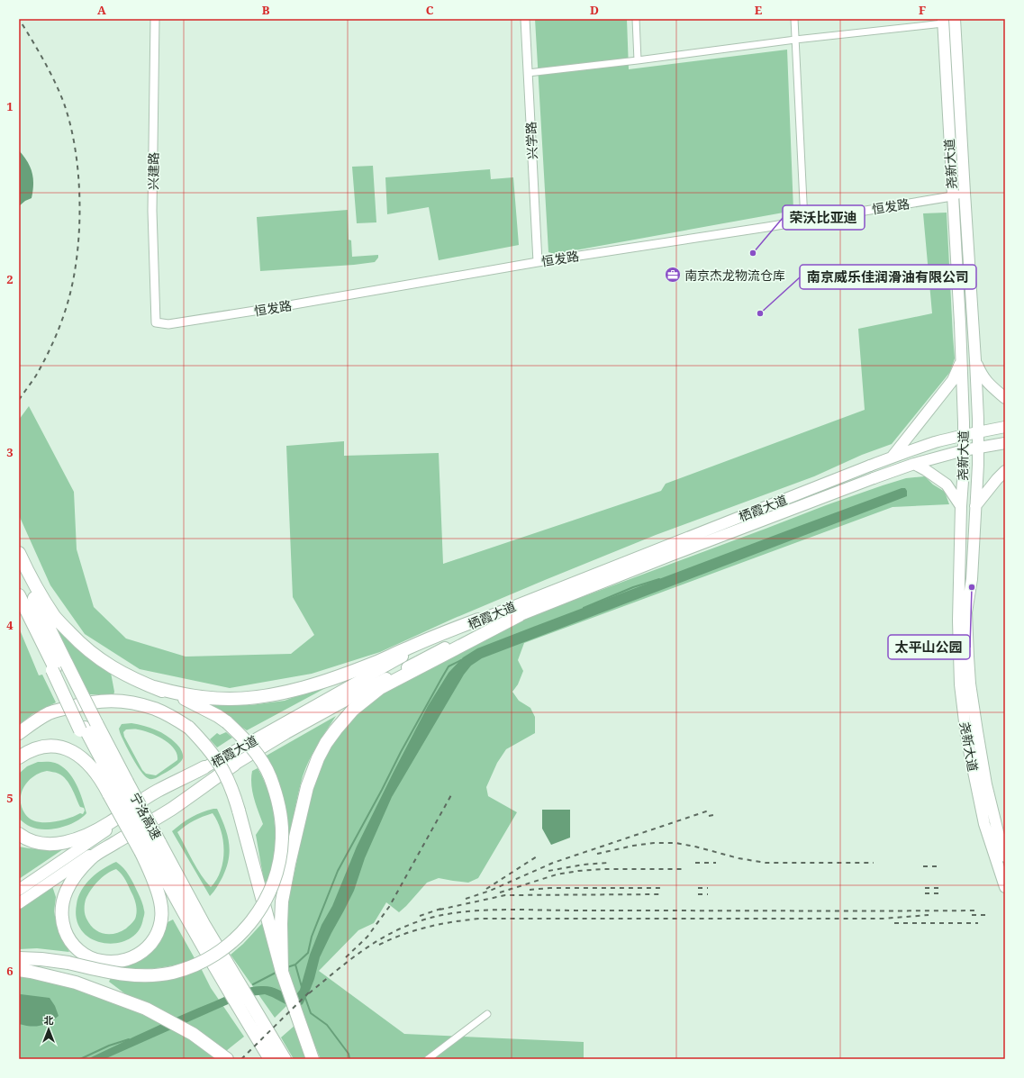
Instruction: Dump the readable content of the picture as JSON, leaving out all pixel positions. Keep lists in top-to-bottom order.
{
  "streets": {
    "highway": ["宁洛高速"],
    "main road": ["尧新大道", "栖霞大道"],
    "street": ["兴学路", "兴建路", "恒发路"]
  },
  "crossings": [
    ["兴学路", "恒发路"],
    ["尧新大道", "恒发路"],
    ["尧新大道", "栖霞大道"],
    ["兴建路", "恒发路"]
  ],
  "places": {
    "other": ["荣沃比亚迪", "南京威乐佳润滑油有限公司", "太平山公园"],
    "office": ["南京杰龙物流仓库"]
  },
  "north": "top",
  "grid": {
    "columns": [
      "A",
      "B",
      "C",
      "D",
      "E",
      "F"
    ],
    "rows": [
      "1",
      "2",
      "3",
      "4",
      "5",
      "6"
    ]
  }
}
